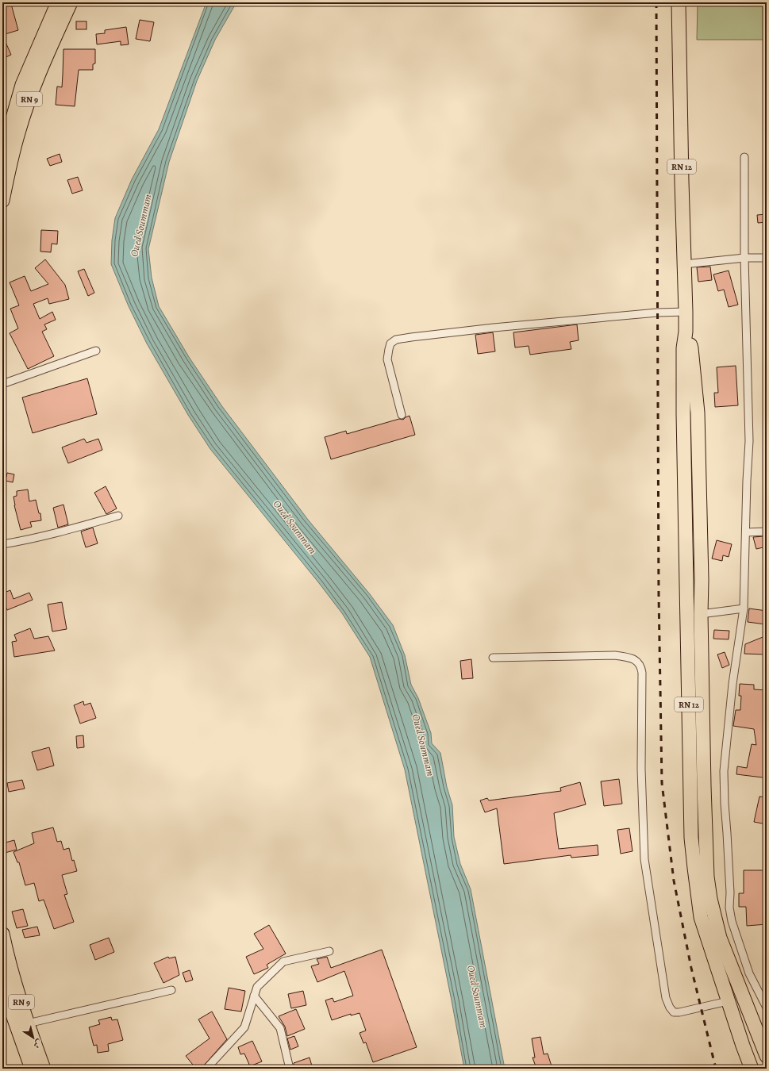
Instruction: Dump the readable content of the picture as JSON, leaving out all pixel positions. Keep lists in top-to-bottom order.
{
  "streets": {
    "highway": ["RN 9", "RN 12"]
  },
  "water": ["Oued Soummam"],
  "north": "bottom right"
}
